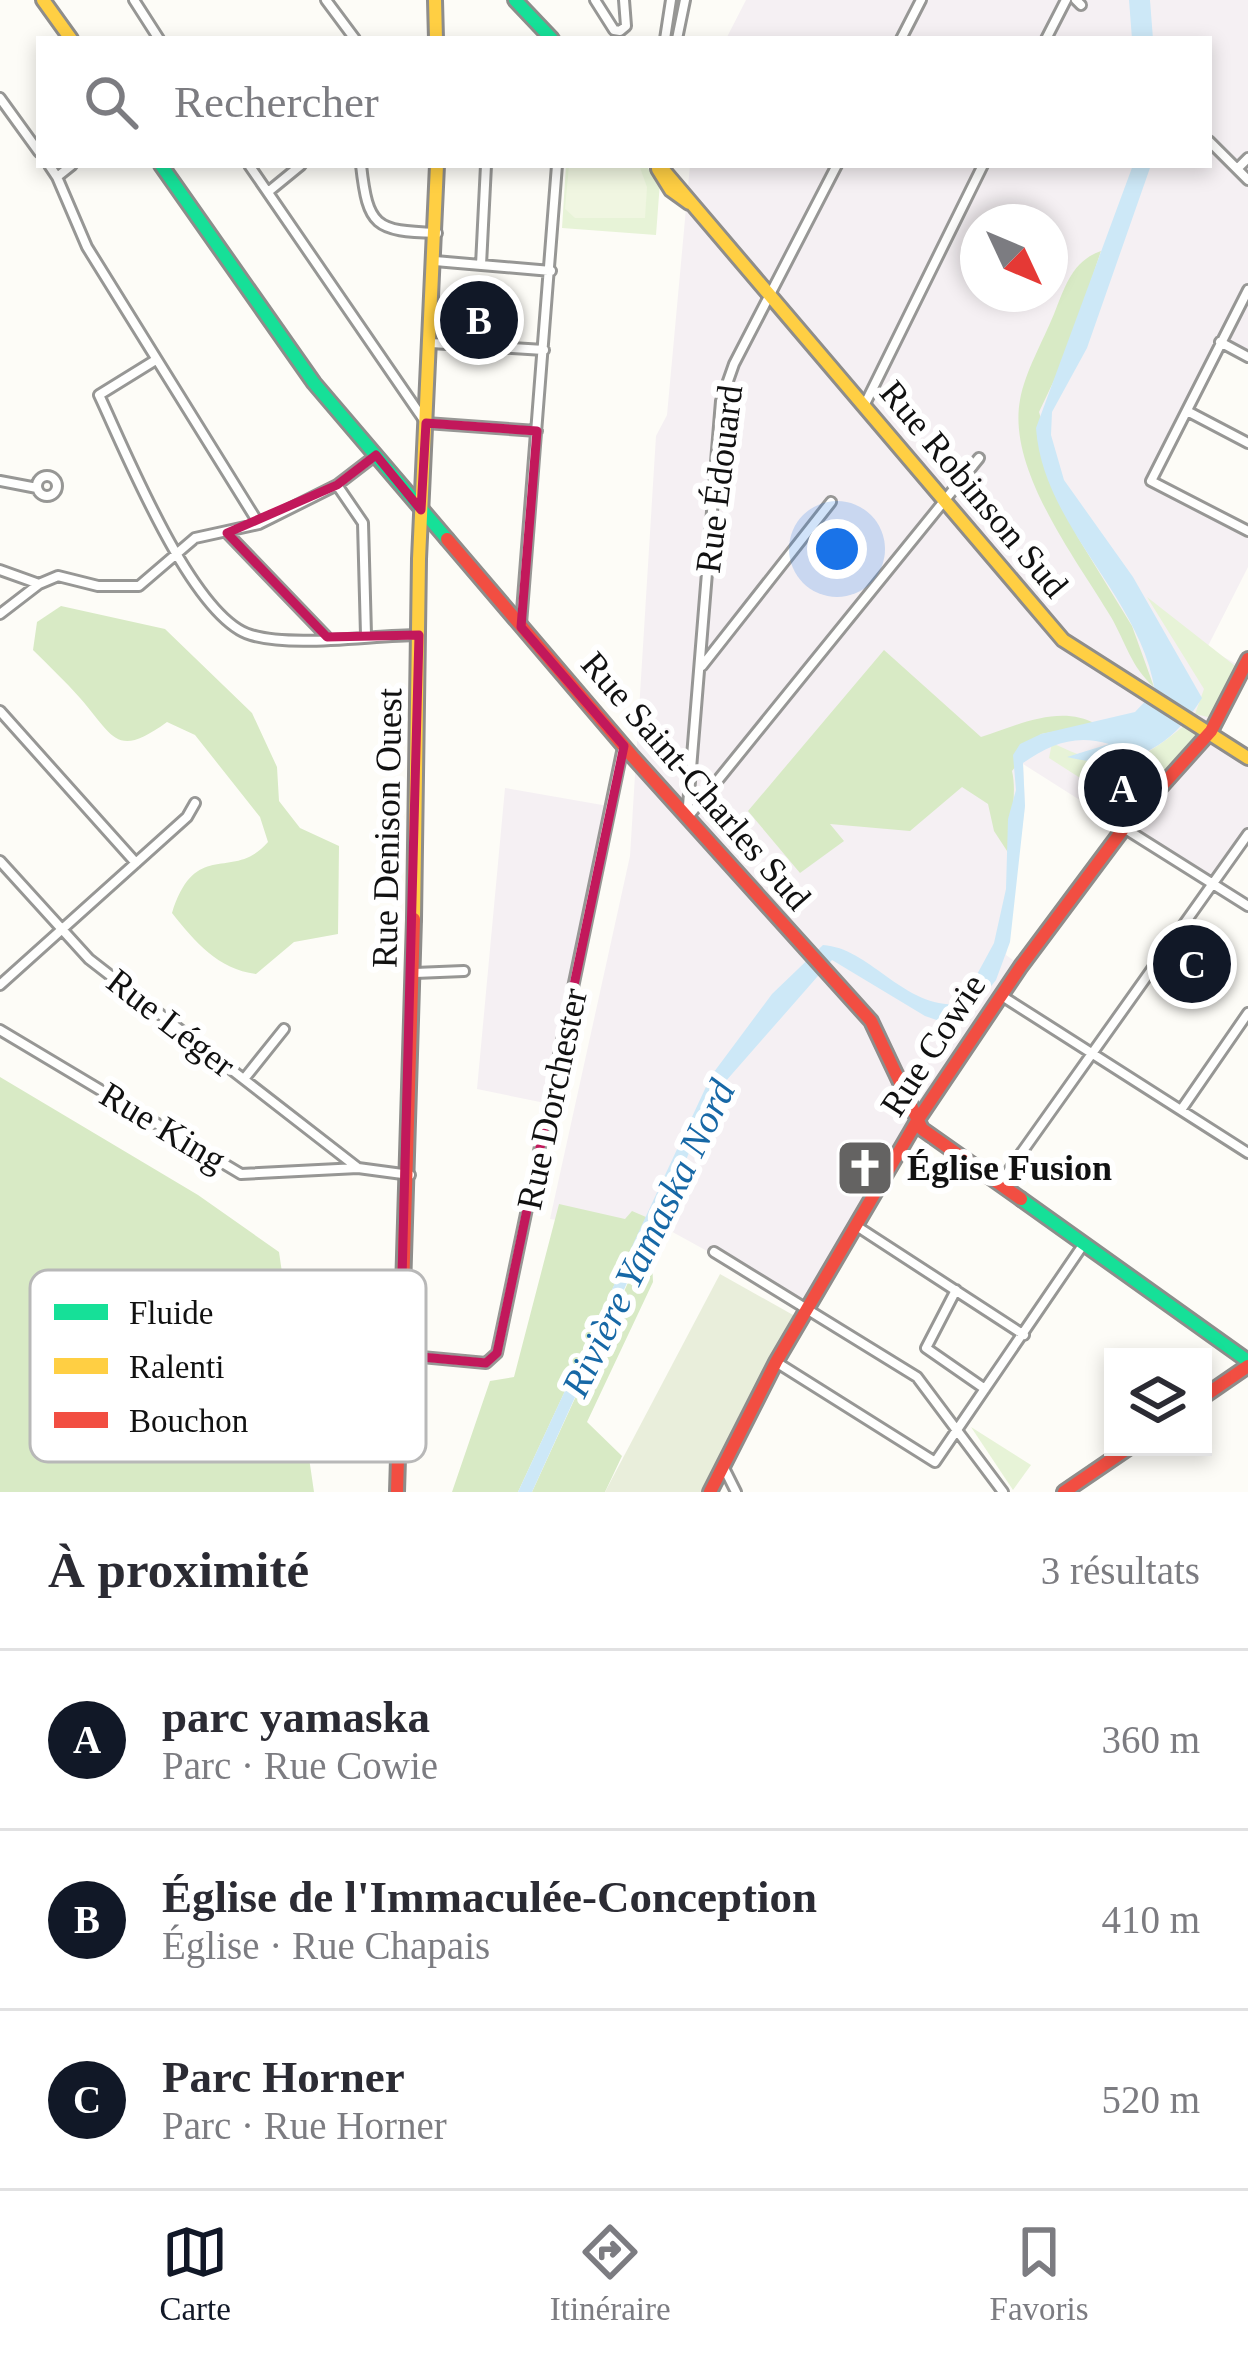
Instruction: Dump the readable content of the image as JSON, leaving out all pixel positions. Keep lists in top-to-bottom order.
{
  "streets": {
    "street": [
      "Rue Édouard",
      "Rue Robinson Sud",
      "Rue Saint-Charles Sud",
      "Rue Denison Ouest",
      "Rue Léger",
      "Rue Cowie",
      "Rue Dorchester",
      "Rue King"
    ]
  },
  "crossings": [
    ["Rue Édouard", "Rue Robinson Sud"],
    ["Rue Édouard", "Rue Saint-Charles Sud"],
    ["Rue Robinson Sud", "Rue Cowie"],
    ["Rue Saint-Charles Sud", "Rue Denison Ouest"],
    ["Rue Saint-Charles Sud", "Rue Cowie"],
    ["Rue Saint-Charles Sud", "Rue Dorchester"],
    ["Rue Denison Ouest", "Rue King"],
    ["Rue Léger", "Rue King"]
  ],
  "water": ["Rivière Yamaska Nord"],
  "places": {
    "church": ["Église Fusion"]
  },
  "legend": ["Fluide", "Ralenti", "Bouchon"],
  "north": "bottom right",
  "page": {
    "search": "Rechercher",
    "pins": ["B", "A", "C"],
    "heading": ["À proximité", "3 résultats"],
    "list": [
      {
        "mark": "A",
        "name": "parc yamaska",
        "note": "Parc · Rue Cowie",
        "value": "360 m"
      },
      {
        "mark": "B",
        "name": "Église de l'Immaculée-Conception",
        "note": "Église · Rue Chapais",
        "value": "410 m"
      },
      {
        "mark": "C",
        "name": "Parc Horner",
        "note": "Parc · Rue Horner",
        "value": "520 m"
      }
    ],
    "nav": ["Carte", "Itinéraire", "Favoris"]
  }
}
